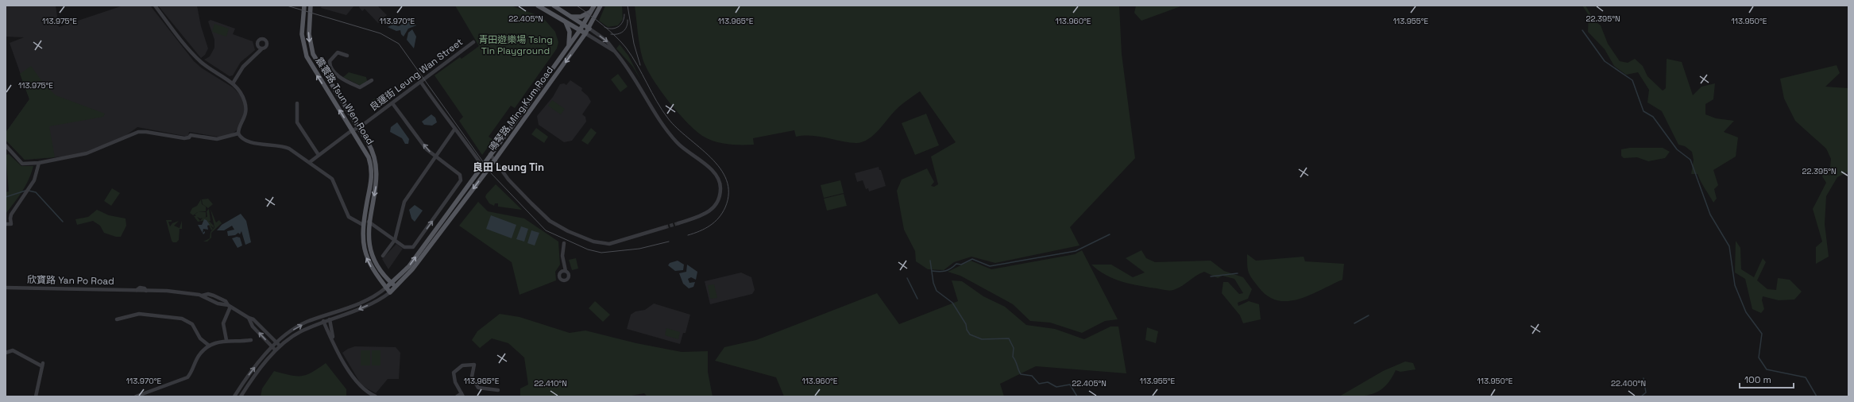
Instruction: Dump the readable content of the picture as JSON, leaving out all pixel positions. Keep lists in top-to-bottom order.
{
  "streets": {
    "main road": ["震寰路 Tsun Wen Road", "鳴琴路 Ming Kum Road"],
    "street": ["良運街 Leung Wan Street", "欣寶路 Yan Po Road"]
  },
  "crossings": [
    ["良運街 Leung Wan Street", "震寰路 Tsun Wen Road"],
    ["震寰路 Tsun Wen Road", "鳴琴路 Ming Kum Road"]
  ],
  "districts": ["良田 Leung Tin"],
  "parks": ["青田遊樂場 Tsing Tin Playground"],
  "scale_bar": "100 m",
  "coordinates": [
    "22.405°N",
    "22.395°N",
    "113.975°E",
    "113.970°E",
    "113.965°E",
    "113.960°E",
    "113.955°E",
    "113.950°E",
    "22.410°N",
    "22.400°N"
  ]
}
